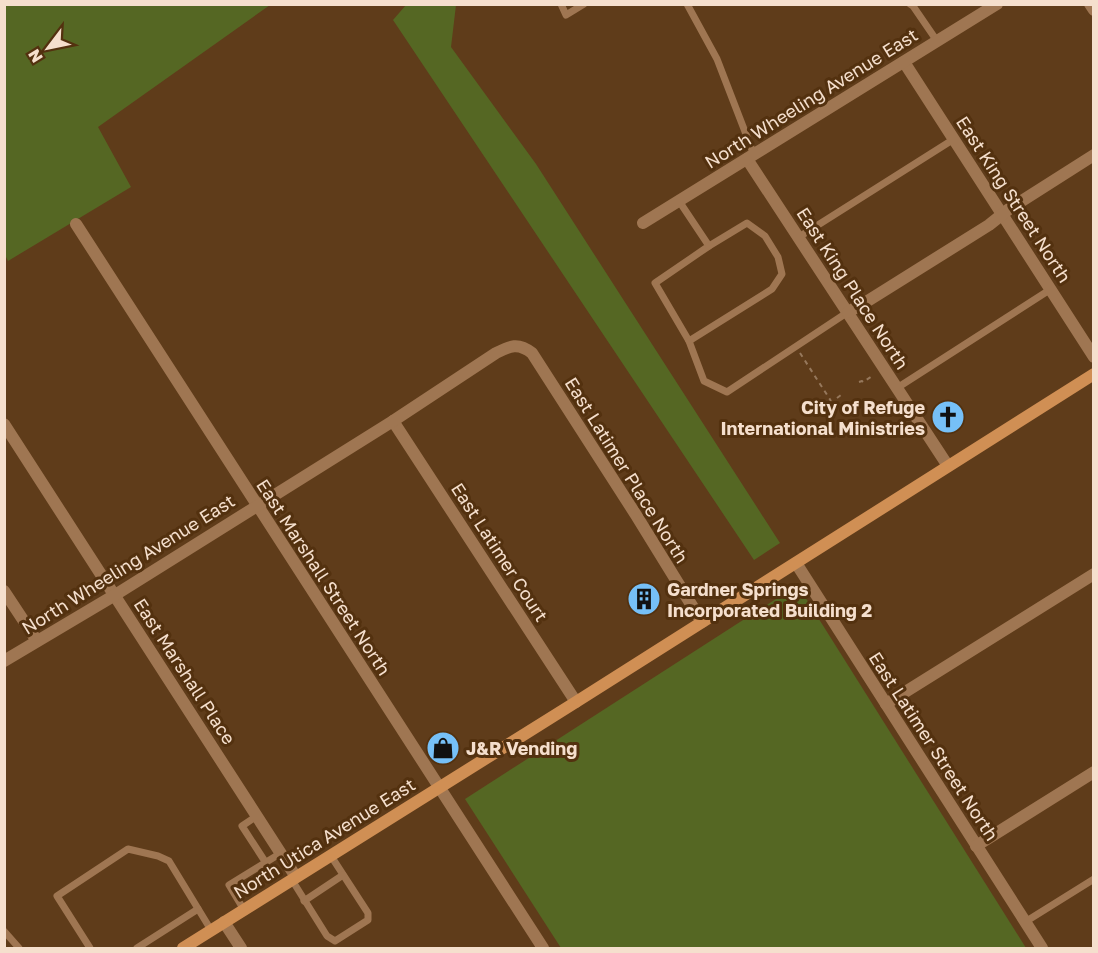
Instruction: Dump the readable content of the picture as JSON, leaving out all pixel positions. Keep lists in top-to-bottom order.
{
  "streets": {
    "main road": ["North Utica Avenue East"],
    "street": [
      "North Wheeling Avenue East",
      "East King Street North",
      "East King Place North",
      "East Latimer Place North",
      "East Latimer Court",
      "East Marshall Street North",
      "East Marshall Place",
      "East Latimer Street North"
    ]
  },
  "crossings": [
    ["North Wheeling Avenue East", "East King Street North"],
    ["North Wheeling Avenue East", "East King Place North"],
    ["North Wheeling Avenue East", "East Latimer Place North"],
    ["North Wheeling Avenue East", "East Latimer Court"],
    ["North Wheeling Avenue East", "East Marshall Street North"],
    ["North Wheeling Avenue East", "East Marshall Place"],
    ["East King Place North", "North Utica Avenue East"],
    ["East Latimer Place North", "North Utica Avenue East"],
    ["East Latimer Court", "North Utica Avenue East"],
    ["East Marshall Street North", "North Utica Avenue East"],
    ["East Marshall Place", "North Utica Avenue East"],
    ["East Latimer Street North", "North Utica Avenue East"]
  ],
  "places": {
    "church": ["City of Refuge International Ministries"],
    "building": ["Gardner Springs Incorporated Building 2"],
    "shop": ["J&R Vending"]
  },
  "north": "bottom left"
}
